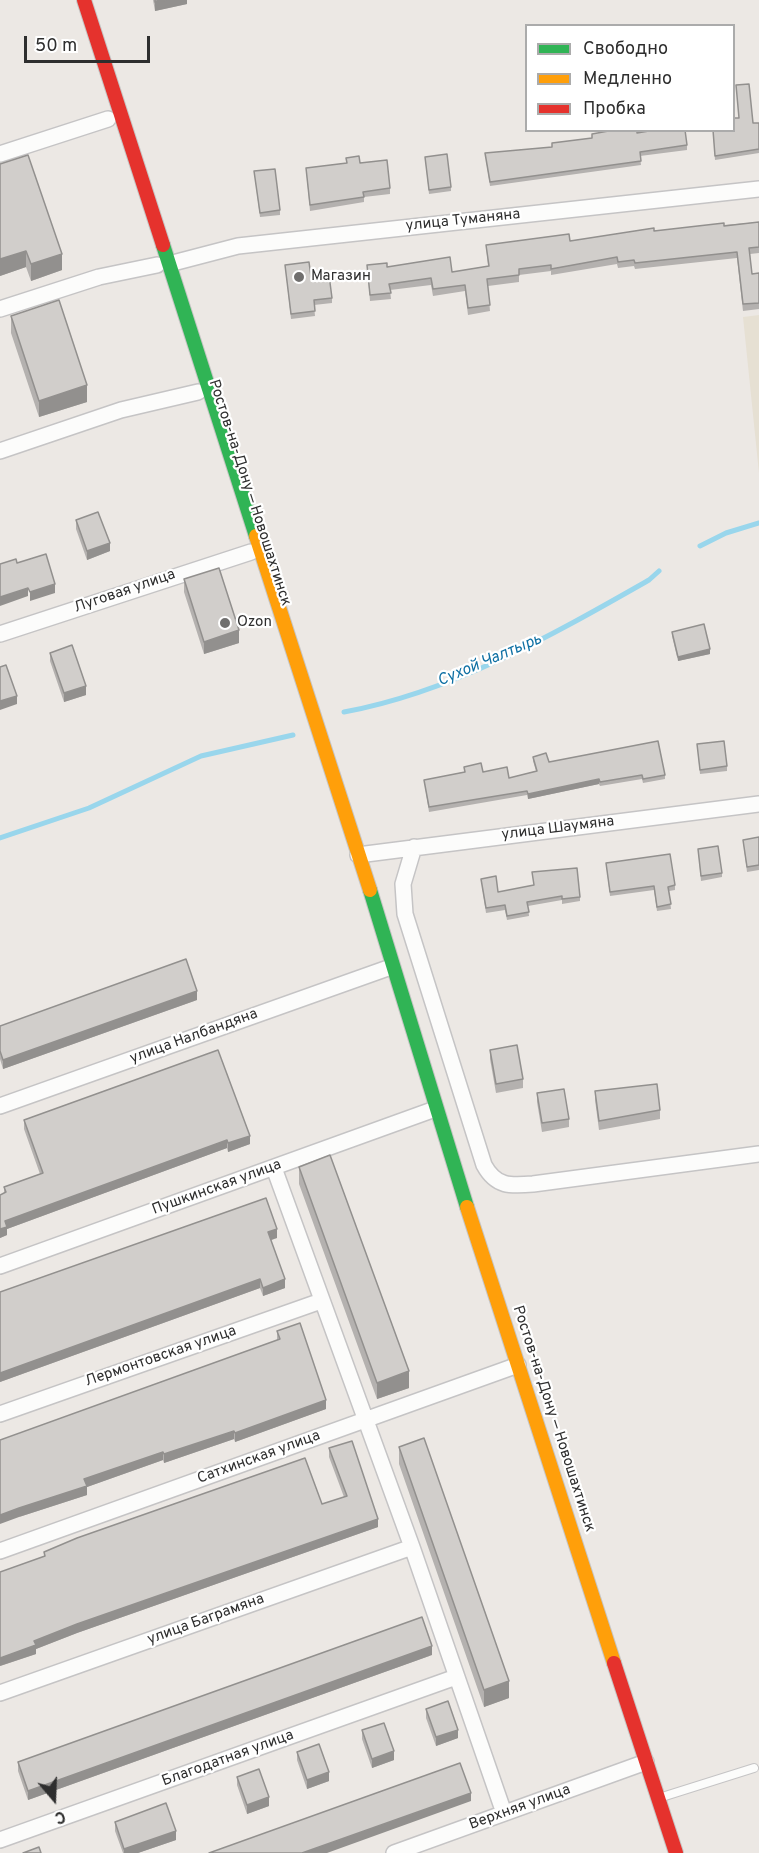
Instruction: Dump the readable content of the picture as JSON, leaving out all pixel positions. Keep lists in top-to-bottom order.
{
  "streets": {
    "main road": ["Ростов-на-Дону — Новошахтинск"],
    "street": [
      "улица Туманяна",
      "Луговая улица",
      "улица Шаумяна",
      "улица Налбандяна",
      "Пушкинская улица",
      "Лермонтовская улица",
      "Сатхинская улица",
      "улица Баграмяна",
      "Благодатная улица",
      "Верхняя улица"
    ]
  },
  "crossings": [
    ["улица Туманяна", "Ростов-на-Дону — Новошахтинск"],
    ["Ростов-на-Дону — Новошахтинск", "Луговая улица"],
    ["Ростов-на-Дону — Новошахтинск", "улица Шаумяна"],
    ["Ростов-на-Дону — Новошахтинск", "улица Налбандяна"],
    ["Ростов-на-Дону — Новошахтинск", "Пушкинская улица"],
    ["Ростов-на-Дону — Новошахтинск", "Сатхинская улица"],
    ["Ростов-на-Дону — Новошахтинск", "Верхняя улица"]
  ],
  "water": ["Сухой Чалтырь"],
  "places": ["Магазин", "Ozon"],
  "legend": ["Свободно", "Медленно", "Пробка"],
  "scale_bar": "50 m",
  "north": "bottom"
}
